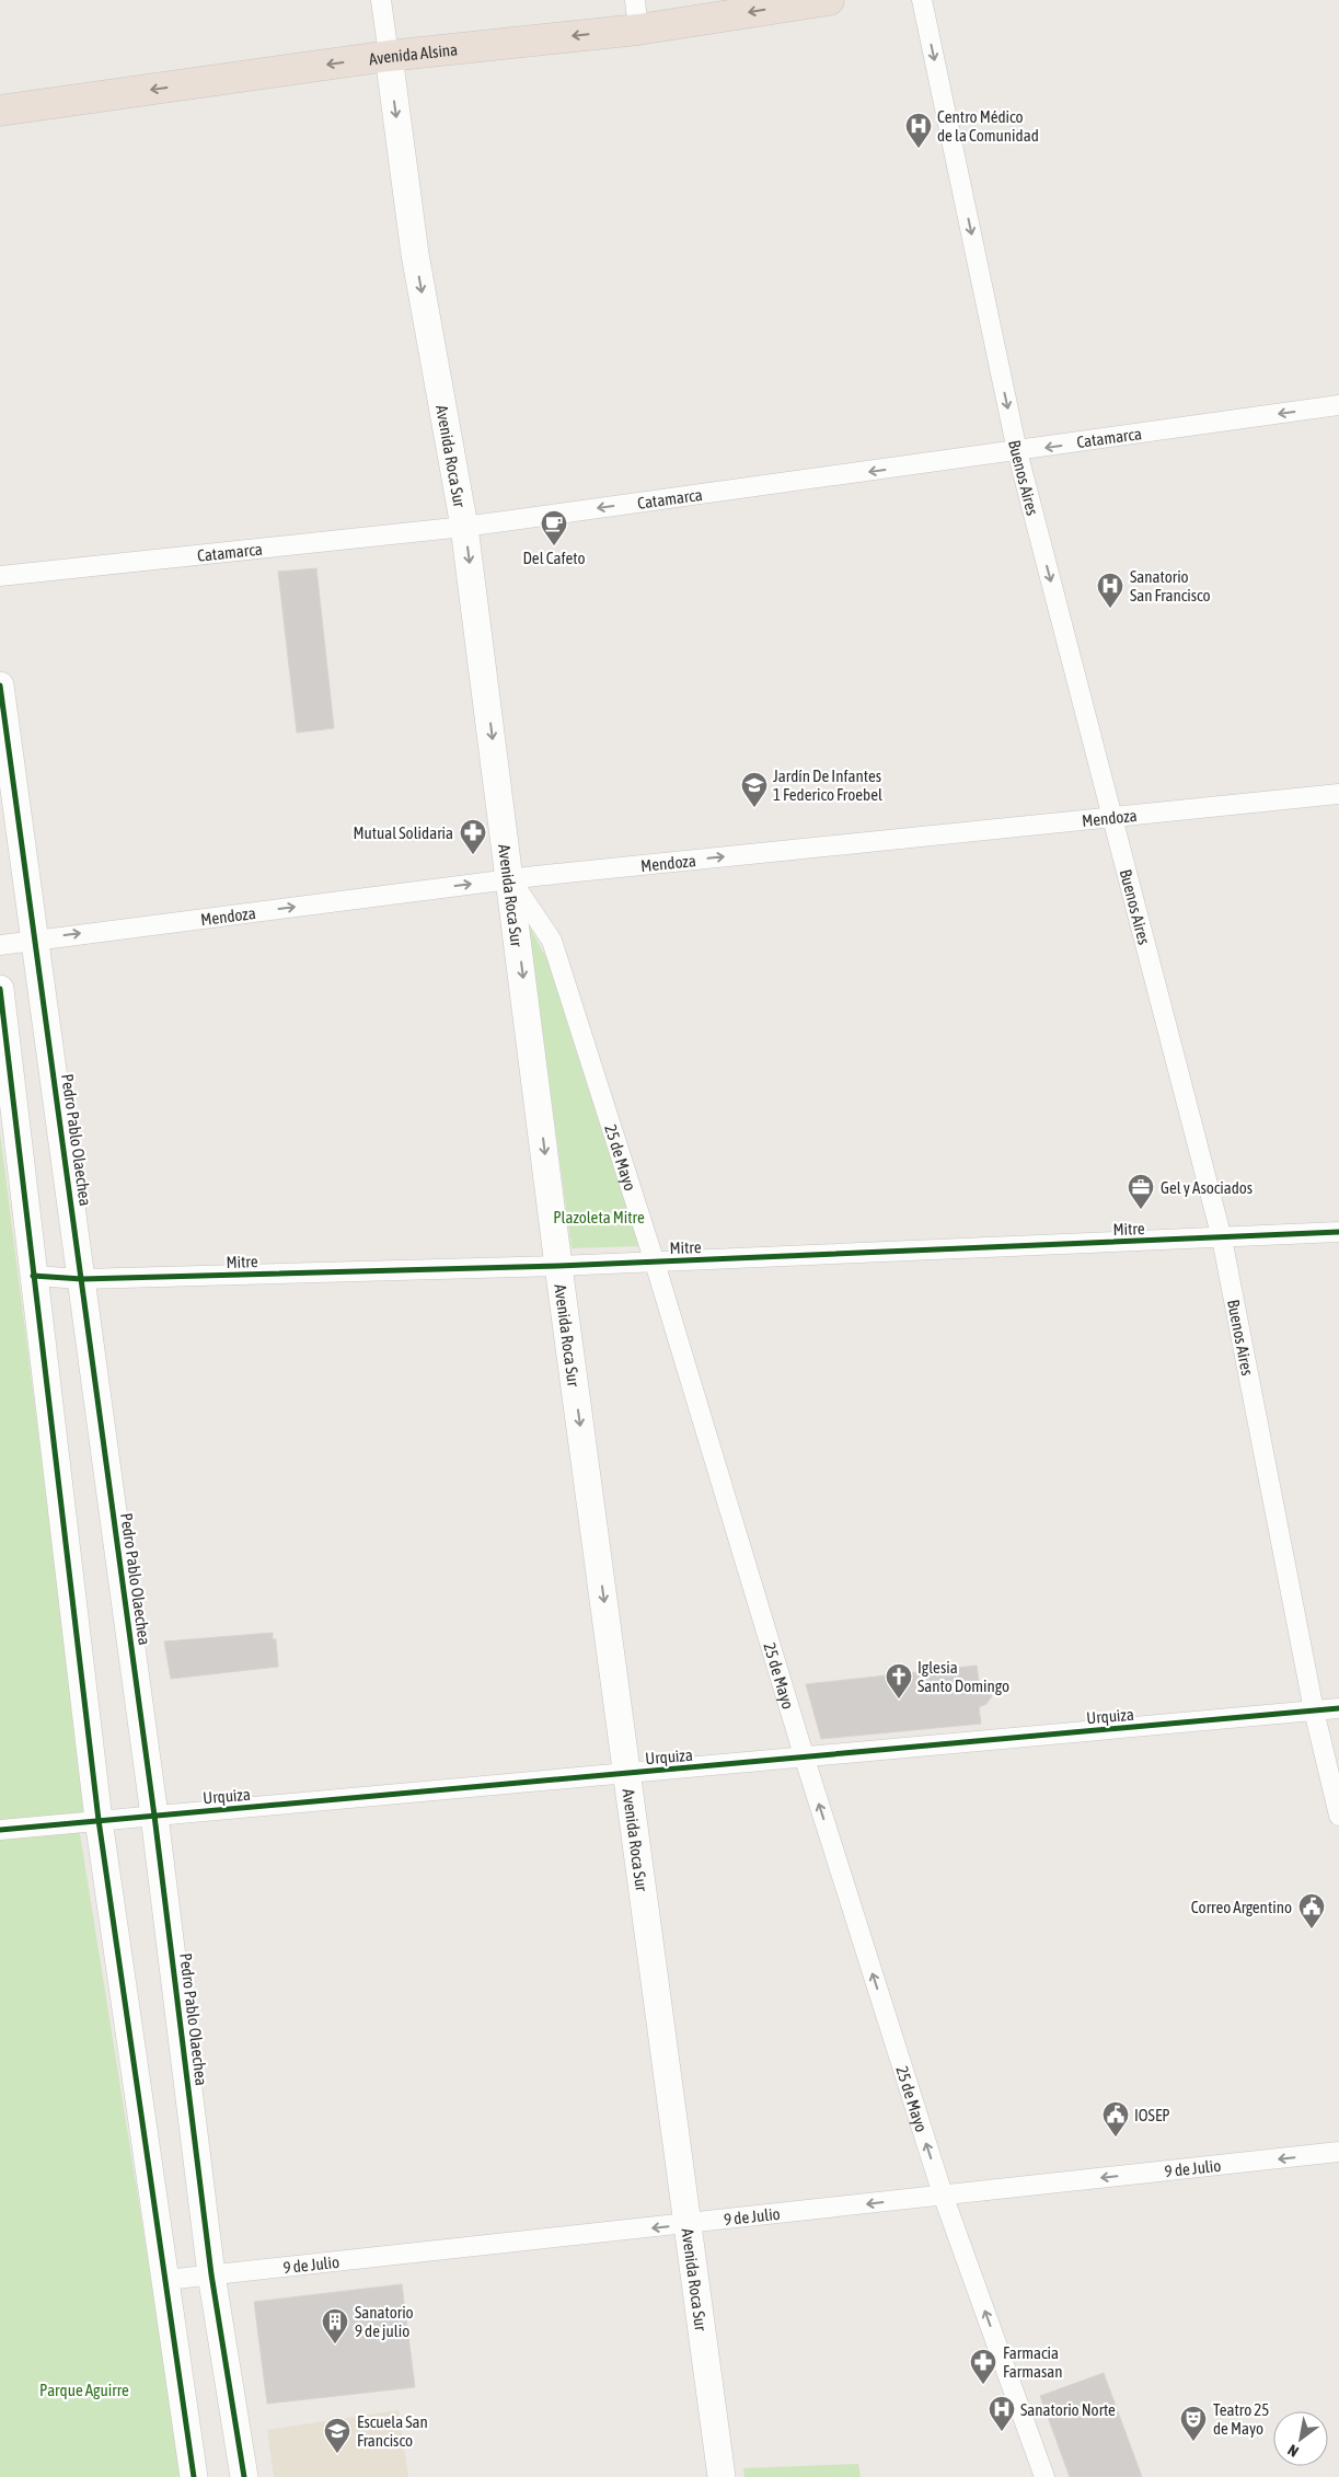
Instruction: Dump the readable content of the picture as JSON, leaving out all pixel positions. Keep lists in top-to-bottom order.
{
  "streets": {
    "highway": ["Avenida Alsina"],
    "street": [
      "Catamarca",
      "Avenida Roca Sur",
      "Buenos Aires",
      "Mendoza",
      "Pedro Pablo Olaechea",
      "25 de Mayo",
      "Mitre",
      "Urquiza",
      "9 de Julio"
    ]
  },
  "crossings": [
    ["Avenida Alsina", "Avenida Roca Sur"],
    ["Catamarca", "Avenida Roca Sur"],
    ["Catamarca", "Buenos Aires"],
    ["Avenida Roca Sur", "Mendoza"],
    ["Avenida Roca Sur", "25 de Mayo"],
    ["Avenida Roca Sur", "Mitre"],
    ["Avenida Roca Sur", "Urquiza"],
    ["Avenida Roca Sur", "9 de Julio"],
    ["Buenos Aires", "Mendoza"],
    ["Buenos Aires", "Mitre"],
    ["Buenos Aires", "Urquiza"],
    ["Mendoza", "Pedro Pablo Olaechea"],
    ["Mendoza", "25 de Mayo"],
    ["Pedro Pablo Olaechea", "Mitre"],
    ["Pedro Pablo Olaechea", "Urquiza"],
    ["Pedro Pablo Olaechea", "9 de Julio"],
    ["25 de Mayo", "Mitre"],
    ["25 de Mayo", "Urquiza"],
    ["25 de Mayo", "9 de Julio"]
  ],
  "one_way": [
    "Avenida Alsina",
    "Catamarca",
    "Avenida Roca Sur",
    "Buenos Aires",
    "Mendoza",
    "25 de Mayo",
    "9 de Julio"
  ],
  "parks": ["Plazoleta Mitre", "Parque Aguirre"],
  "places": {
    "hospital": ["Centro Médico de la Comunidad", "Sanatorio San Francisco", "Sanatorio Norte"],
    "cafe": ["Del Cafeto"],
    "school or university": ["Jardín De Infantes 1 Federico Froebel", "Escuela San Francisco"],
    "pharmacy": ["Mutual Solidaria", "Farmacia Farmasan"],
    "office": ["Gel y Asociados"],
    "church": ["Iglesia Santo Domingo"],
    "public building": ["Correo Argentino", "IOSEP"],
    "building": ["Sanatorio 9 de julio"],
    "theatre": ["Teatro 25 de Mayo"]
  },
  "north": "bottom left"
}
